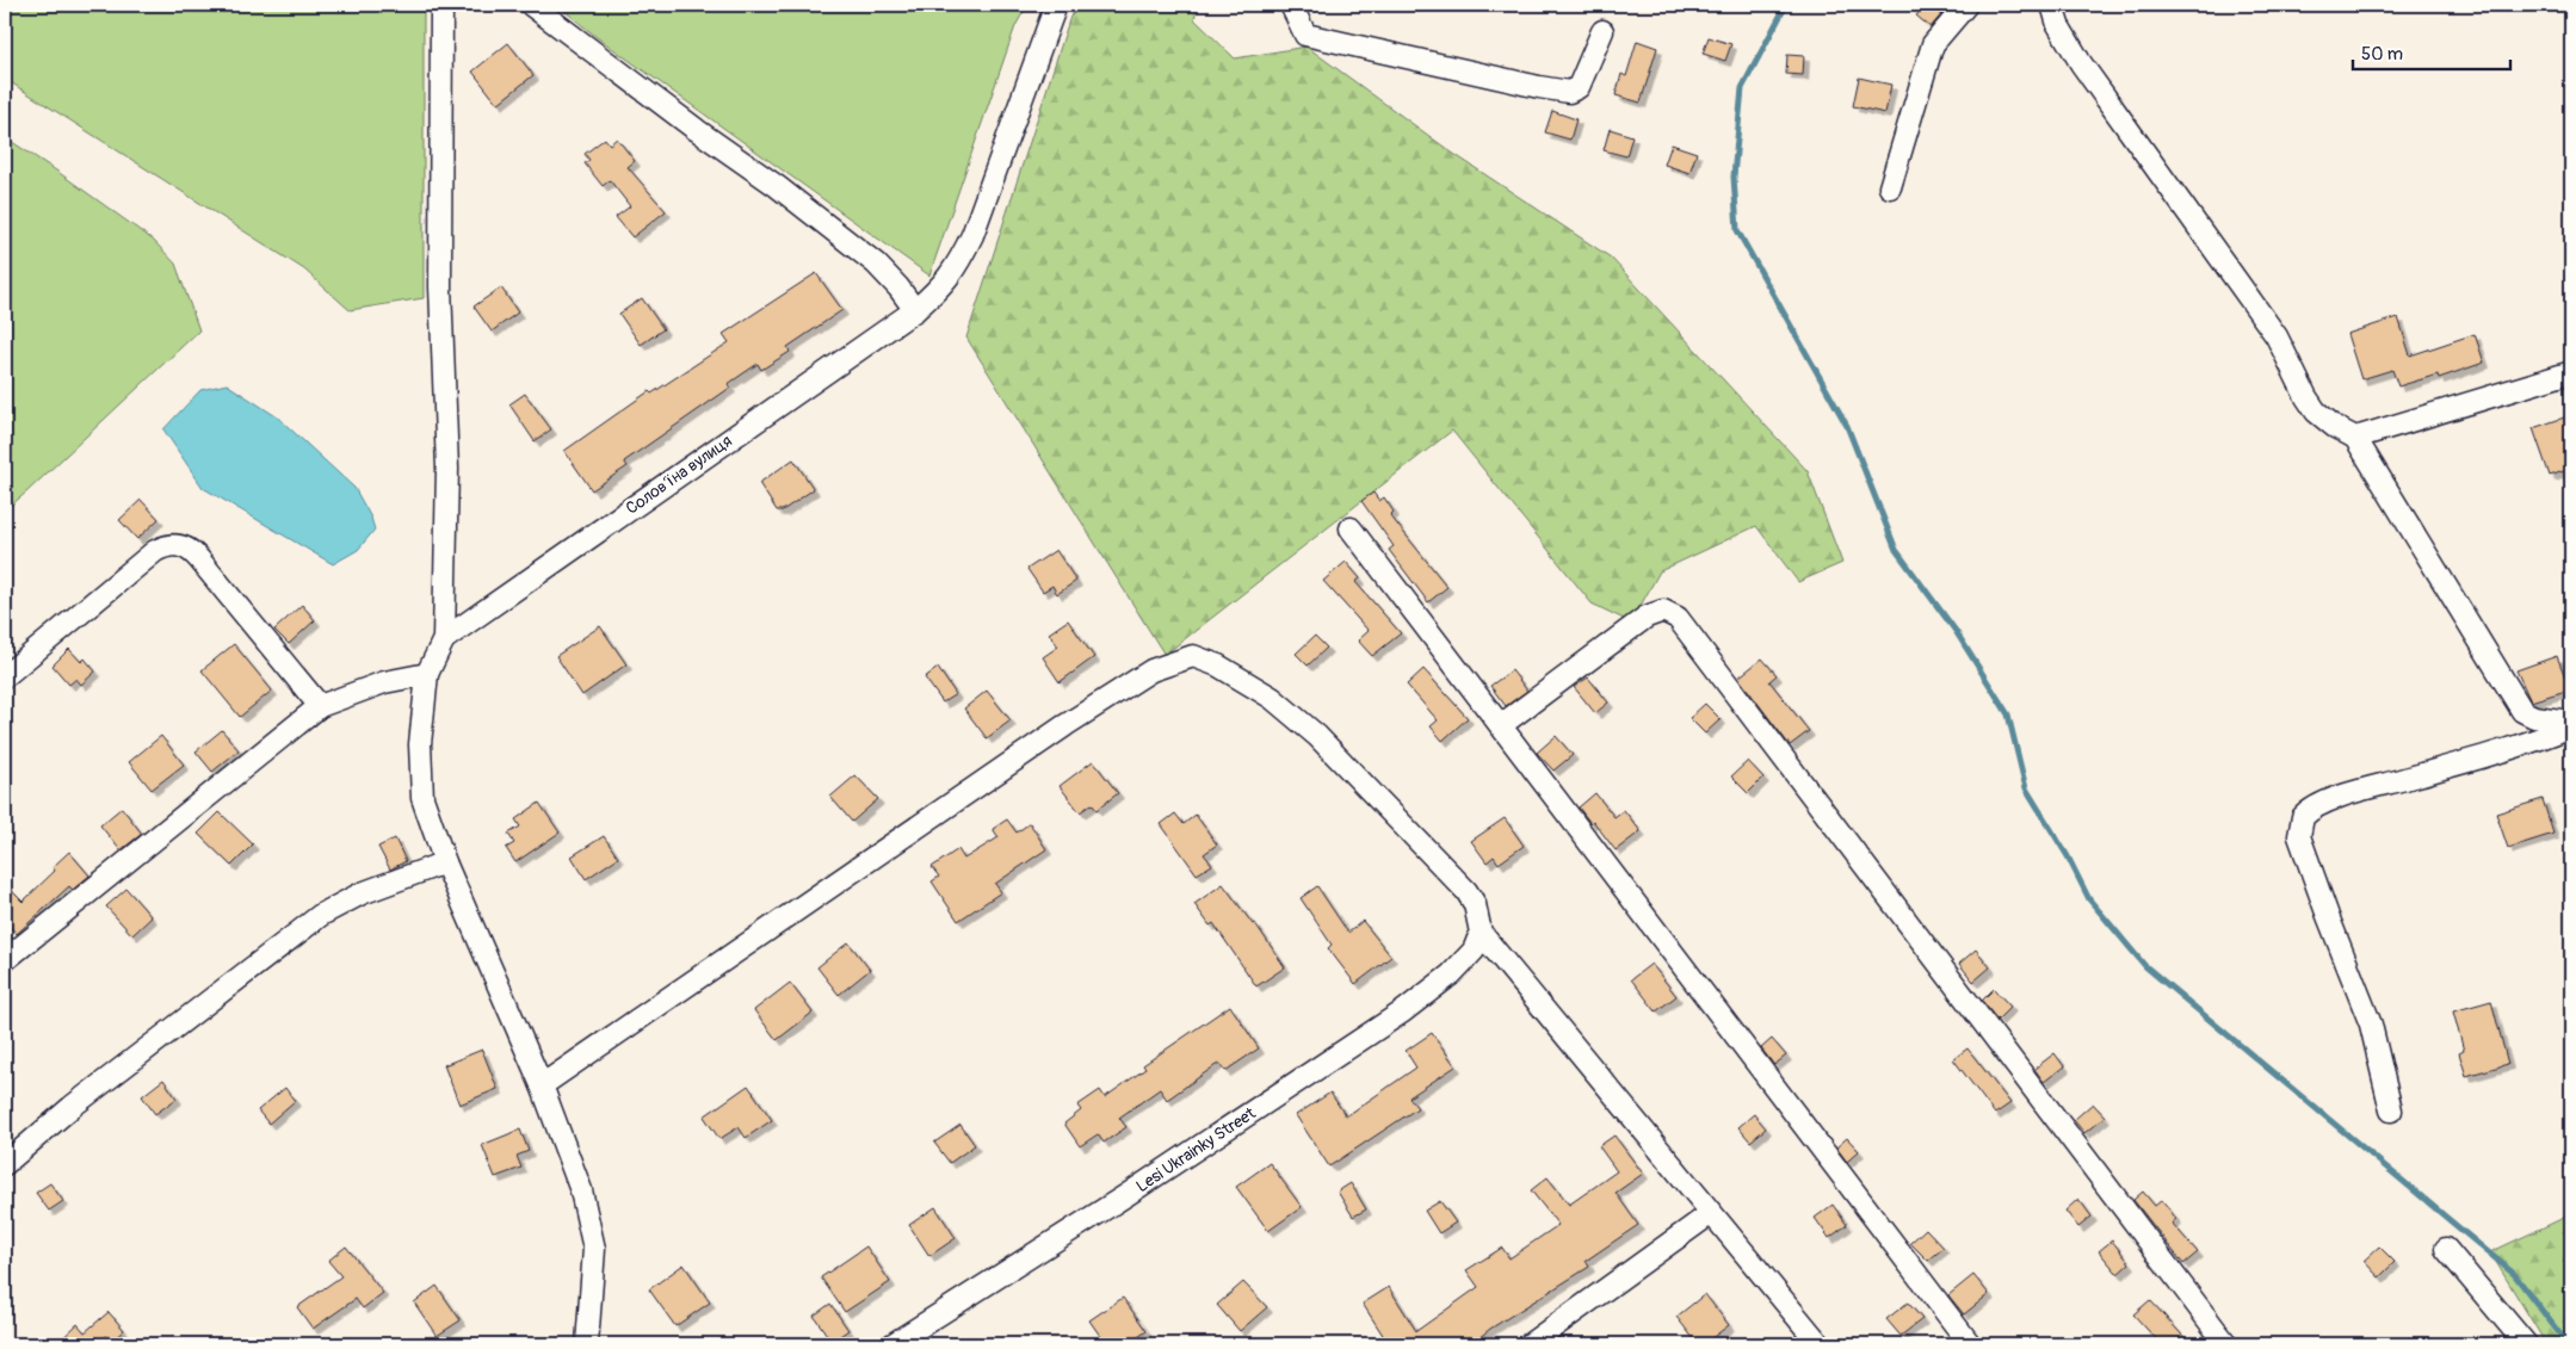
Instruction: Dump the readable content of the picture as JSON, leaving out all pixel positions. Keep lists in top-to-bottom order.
{
  "streets": {
    "street": ["Соловʼїна вулиця", "Lesi Ukrainky Street"]
  },
  "scale_bar": "50 m"
}
